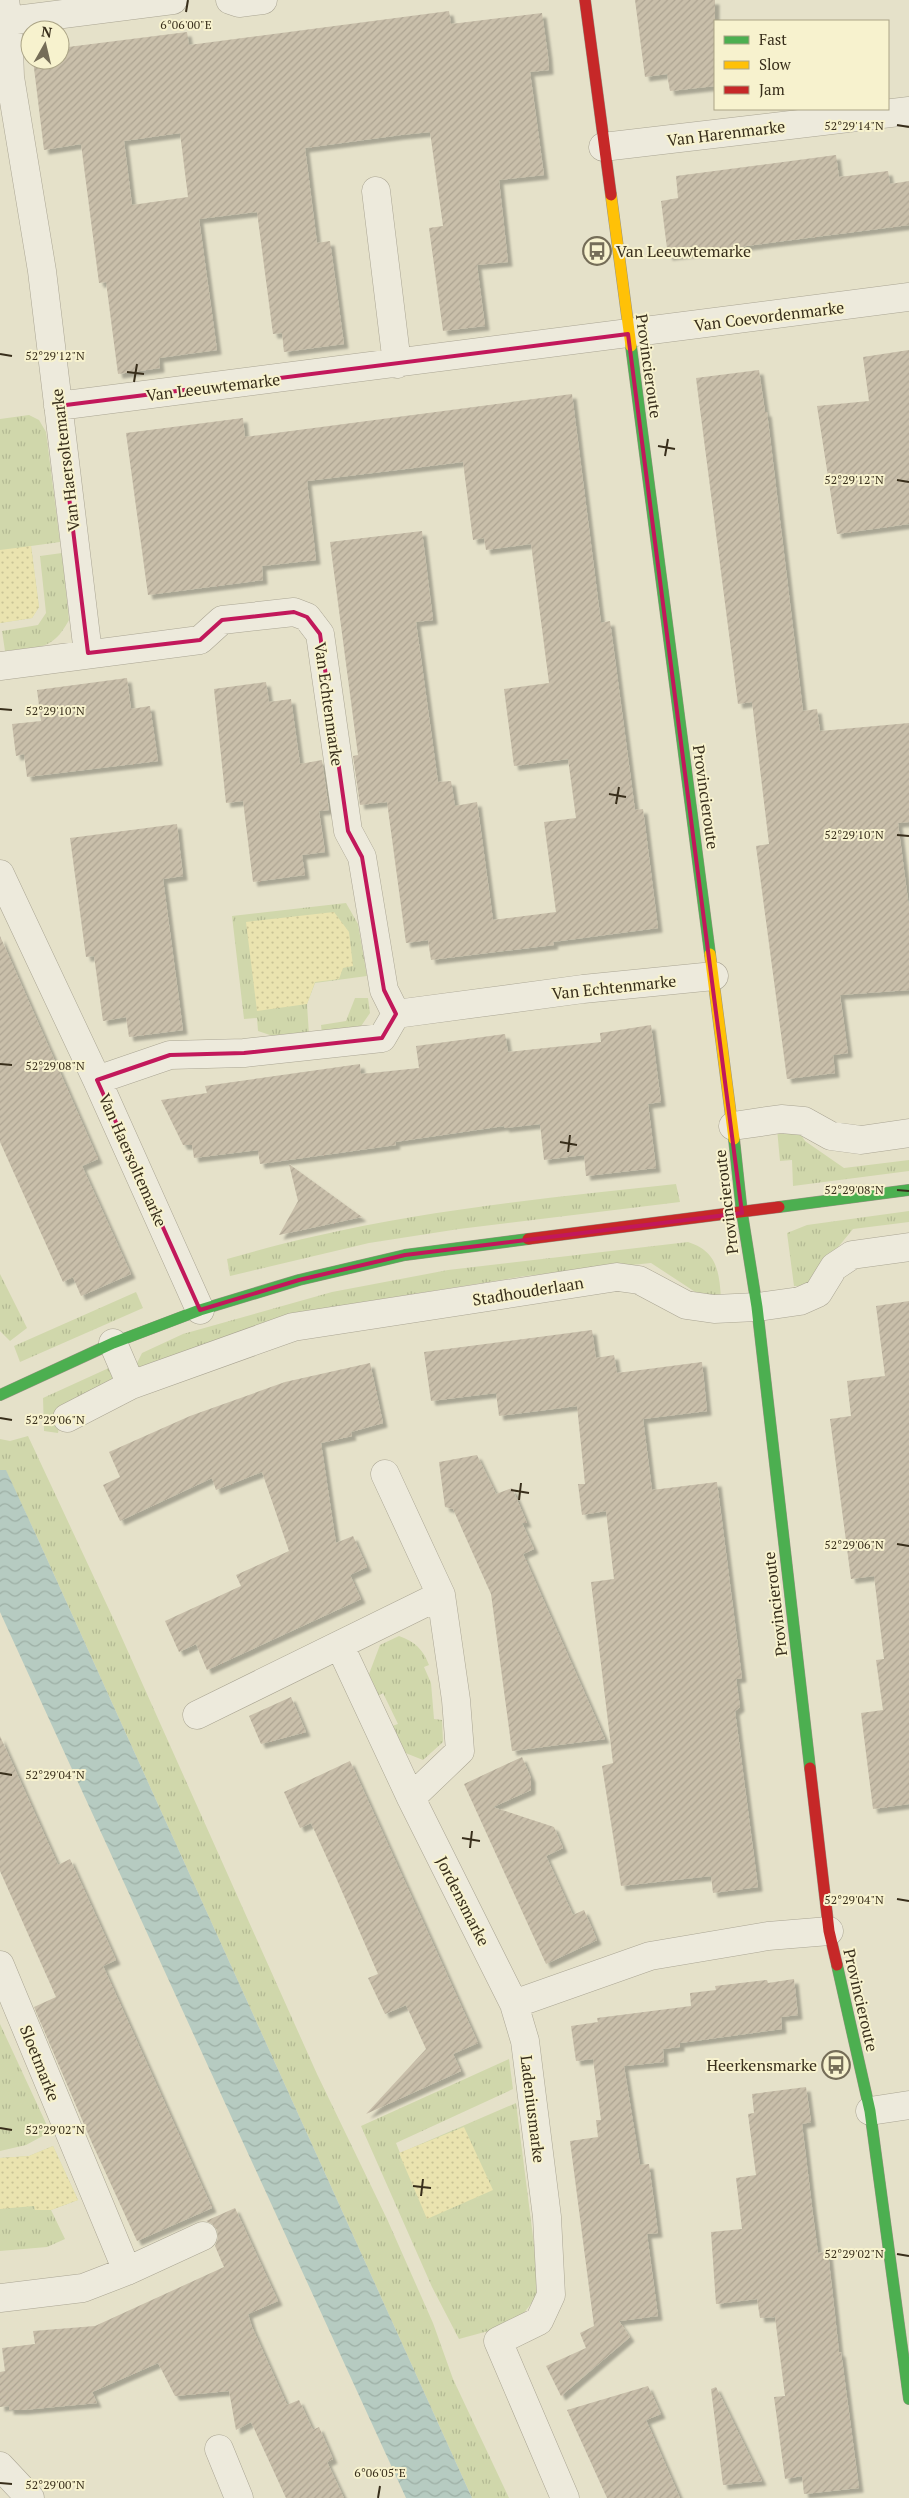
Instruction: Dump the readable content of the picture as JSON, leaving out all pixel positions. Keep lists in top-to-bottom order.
{
  "streets": {
    "street": [
      "Van Harenmarke",
      "Van Coevordenmarke",
      "Provincieroute",
      "Van Leeuwtemarke",
      "Van Haersoltemarke",
      "Van Echtenmarke",
      "Stadhouderlaan",
      "Jordensmarke",
      "Sloetmarke",
      "Ladeniusmarke"
    ]
  },
  "crossings": [
    ["Van Harenmarke", "Provincieroute"],
    ["Van Coevordenmarke", "Provincieroute"],
    ["Van Coevordenmarke", "Van Leeuwtemarke"],
    ["Provincieroute", "Van Leeuwtemarke"],
    ["Provincieroute", "Van Echtenmarke"],
    ["Provincieroute", "Stadhouderlaan"],
    ["Van Leeuwtemarke", "Van Haersoltemarke"],
    ["Van Haersoltemarke", "Van Echtenmarke"],
    ["Jordensmarke", "Ladeniusmarke"]
  ],
  "places": {
    "bus stop": ["Van Leeuwtemarke", "Heerkensmarke"]
  },
  "legend": ["Fast", "Slow", "Jam"],
  "north": "top",
  "coordinates": [
    "6°06'00\"E",
    "52°29'14\"N",
    "52°29'12\"N",
    "52°29'10\"N",
    "52°29'08\"N",
    "52°29'06\"N",
    "52°29'04\"N",
    "52°29'02\"N",
    "6°06'05\"E",
    "52°29'00\"N"
  ]
}
